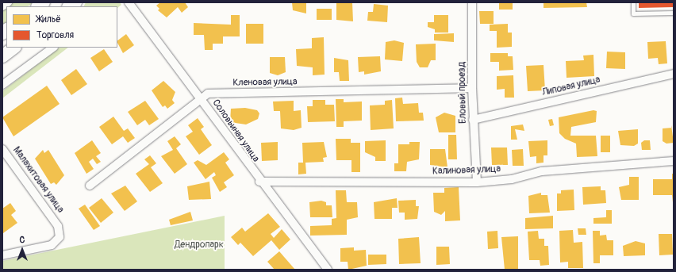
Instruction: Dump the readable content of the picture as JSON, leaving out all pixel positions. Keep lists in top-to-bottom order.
{
  "streets": {
    "street": [
      "Кленовая улица",
      "Липовая улица",
      "Еловый проезд",
      "Соловьиная улица",
      "Калиновая улица",
      "Малахитовая улица"
    ]
  },
  "crossings": [
    ["Кленовая улица", "Еловый проезд"],
    ["Кленовая улица", "Соловьиная улица"],
    ["Липовая улица", "Еловый проезд"],
    ["Еловый проезд", "Калиновая улица"],
    ["Соловьиная улица", "Калиновая улица"]
  ],
  "parks": ["Дендропарк"],
  "legend": ["Жильё", "Торговля"],
  "north": "top"
}
